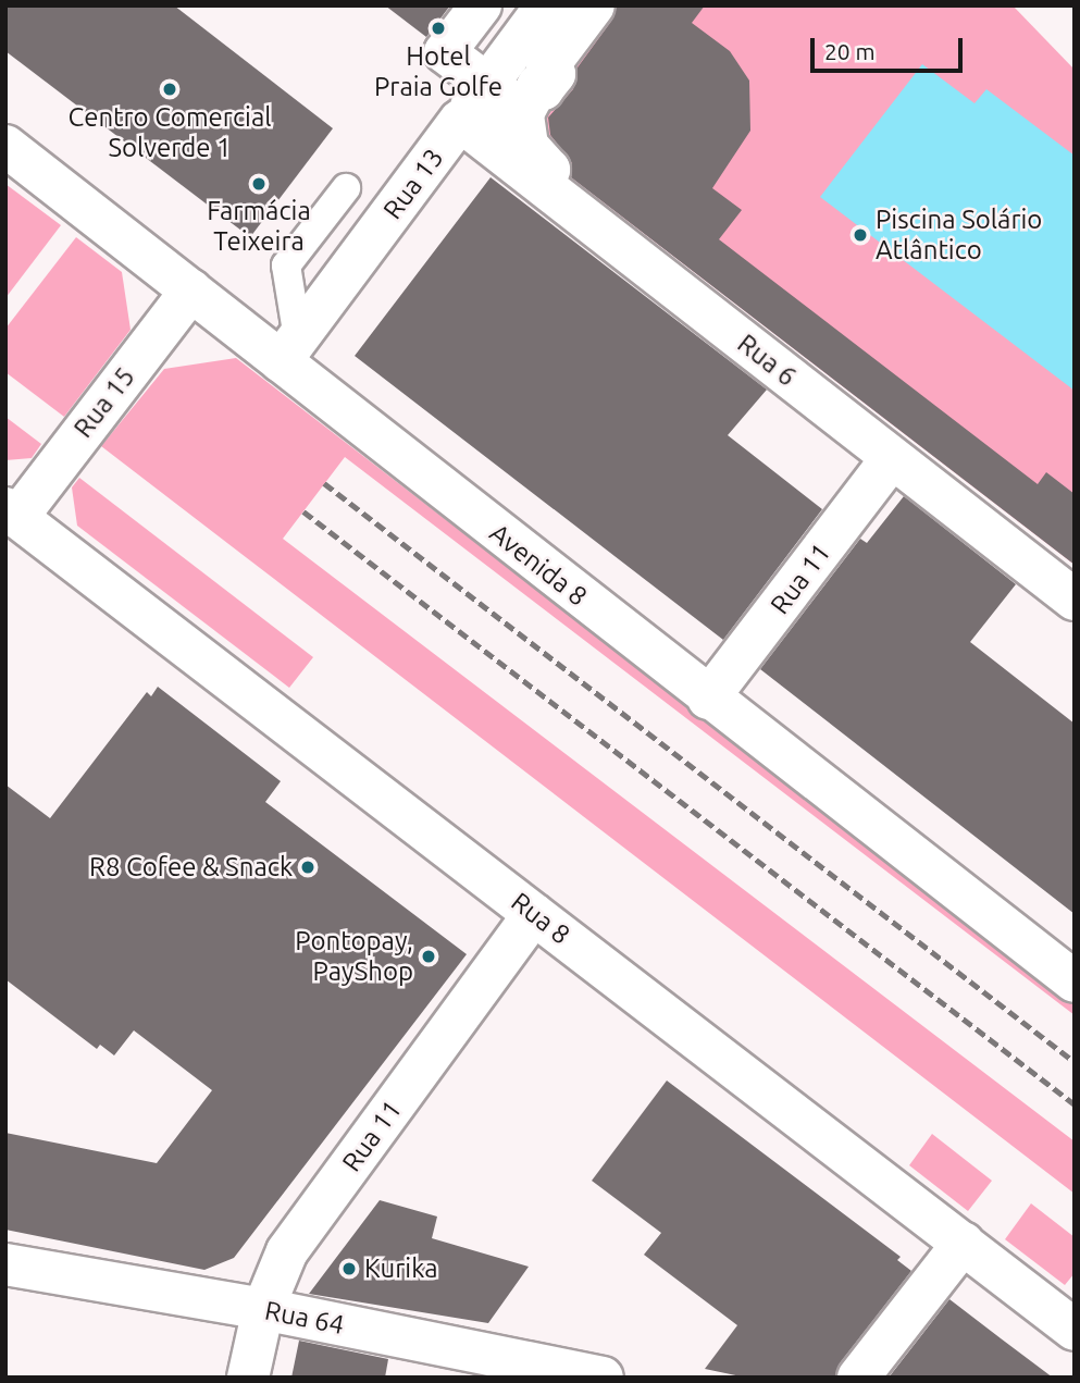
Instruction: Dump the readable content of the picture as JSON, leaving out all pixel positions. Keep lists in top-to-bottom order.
{
  "streets": {
    "street": [
      "Rua 13",
      "Rua 6",
      "Rua 15",
      "Avenida 8",
      "Rua 11",
      "Rua 8",
      "Rua 64"
    ]
  },
  "crossings": [
    ["Rua 13", "Rua 6"],
    ["Rua 13", "Avenida 8"],
    ["Rua 6", "Rua 11"],
    ["Rua 15", "Avenida 8"],
    ["Rua 15", "Rua 8"],
    ["Avenida 8", "Rua 11"],
    ["Rua 11", "Rua 8"],
    ["Rua 11", "Rua 64"]
  ],
  "places": [
    "Hotel Praia Golfe",
    "Centro Comercial Solverde 1",
    "Farmácia Teixeira",
    "Piscina Solário Atlântico",
    "R8 Cofee & Snack",
    "Pontopay, PayShop",
    "Kurika"
  ],
  "scale_bar": "20 m"
}
